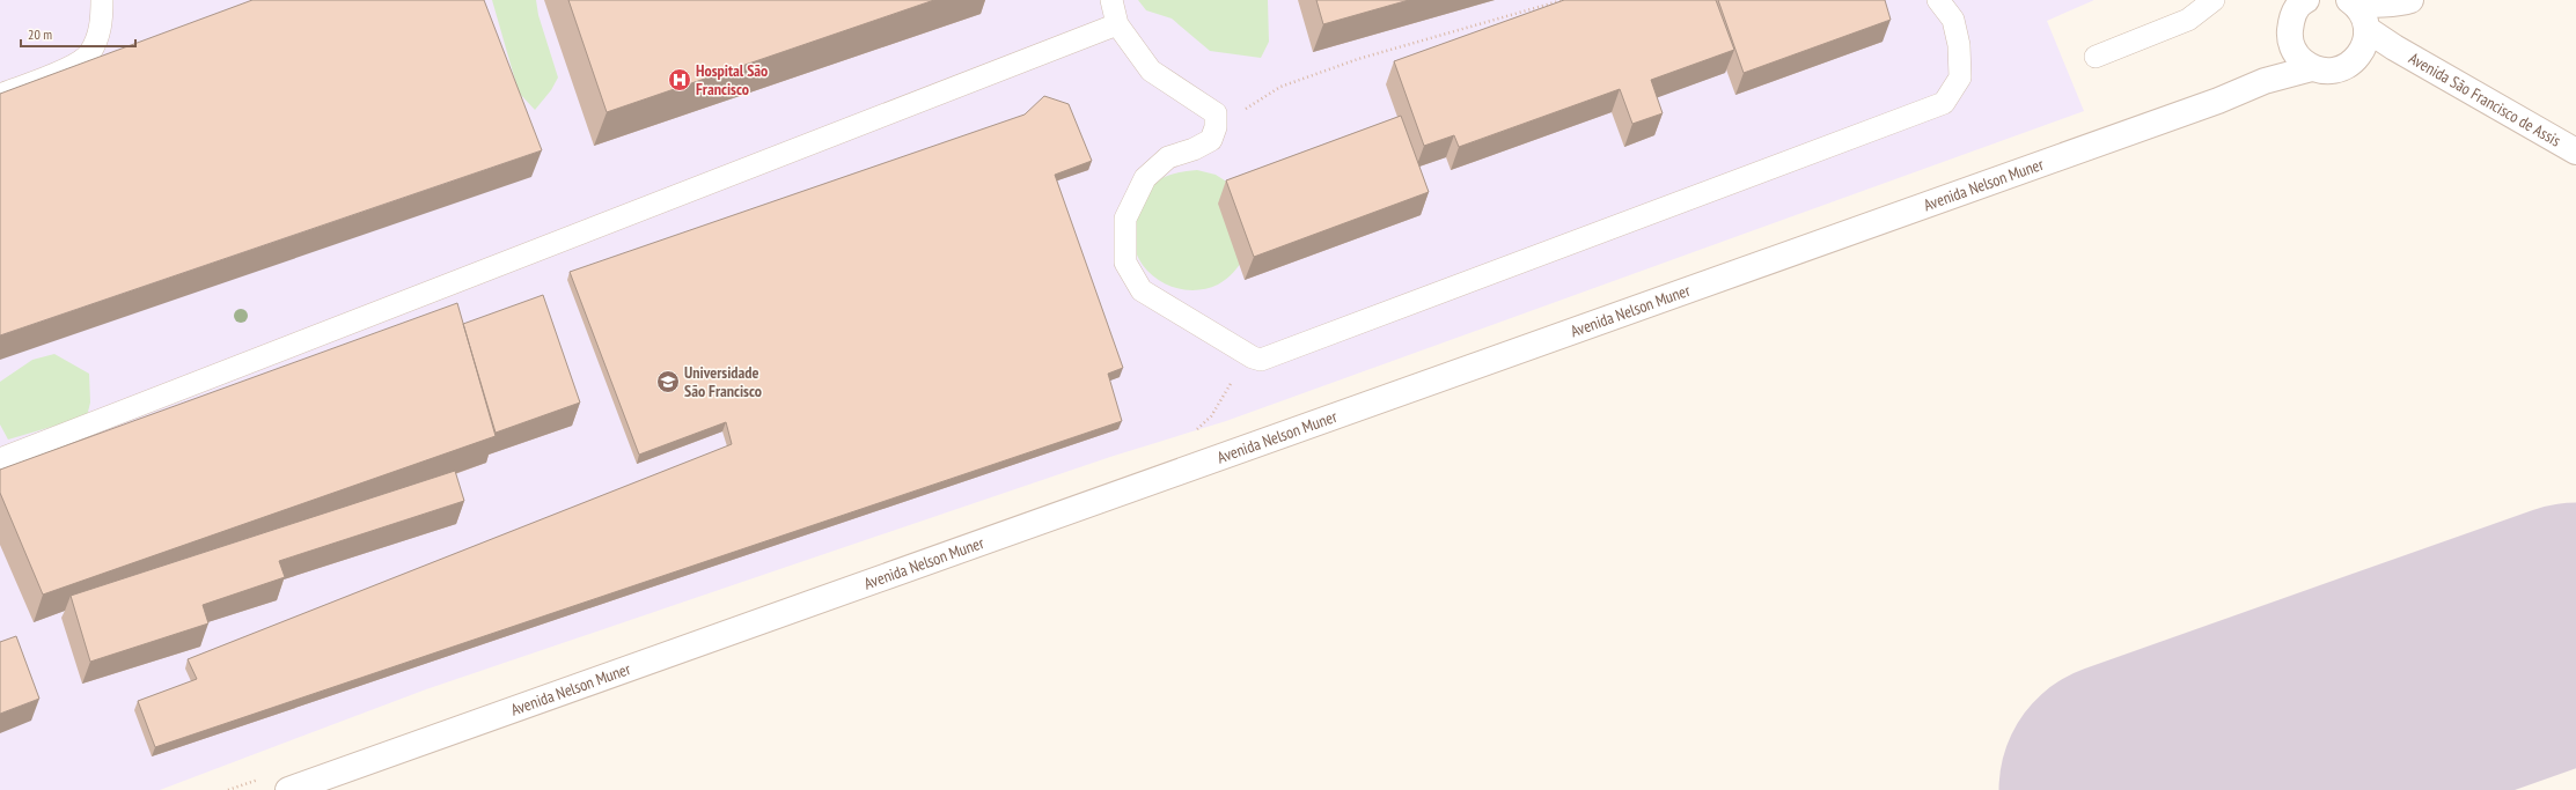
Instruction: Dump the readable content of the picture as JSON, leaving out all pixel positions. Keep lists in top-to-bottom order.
{
  "streets": {
    "street": ["Avenida São Francisco de Assis", "Avenida Nelson Muner"]
  },
  "places": {
    "hospital": ["Hospital São Francisco"],
    "school or university": ["Universidade São Francisco"]
  },
  "scale_bar": "20 m"
}
